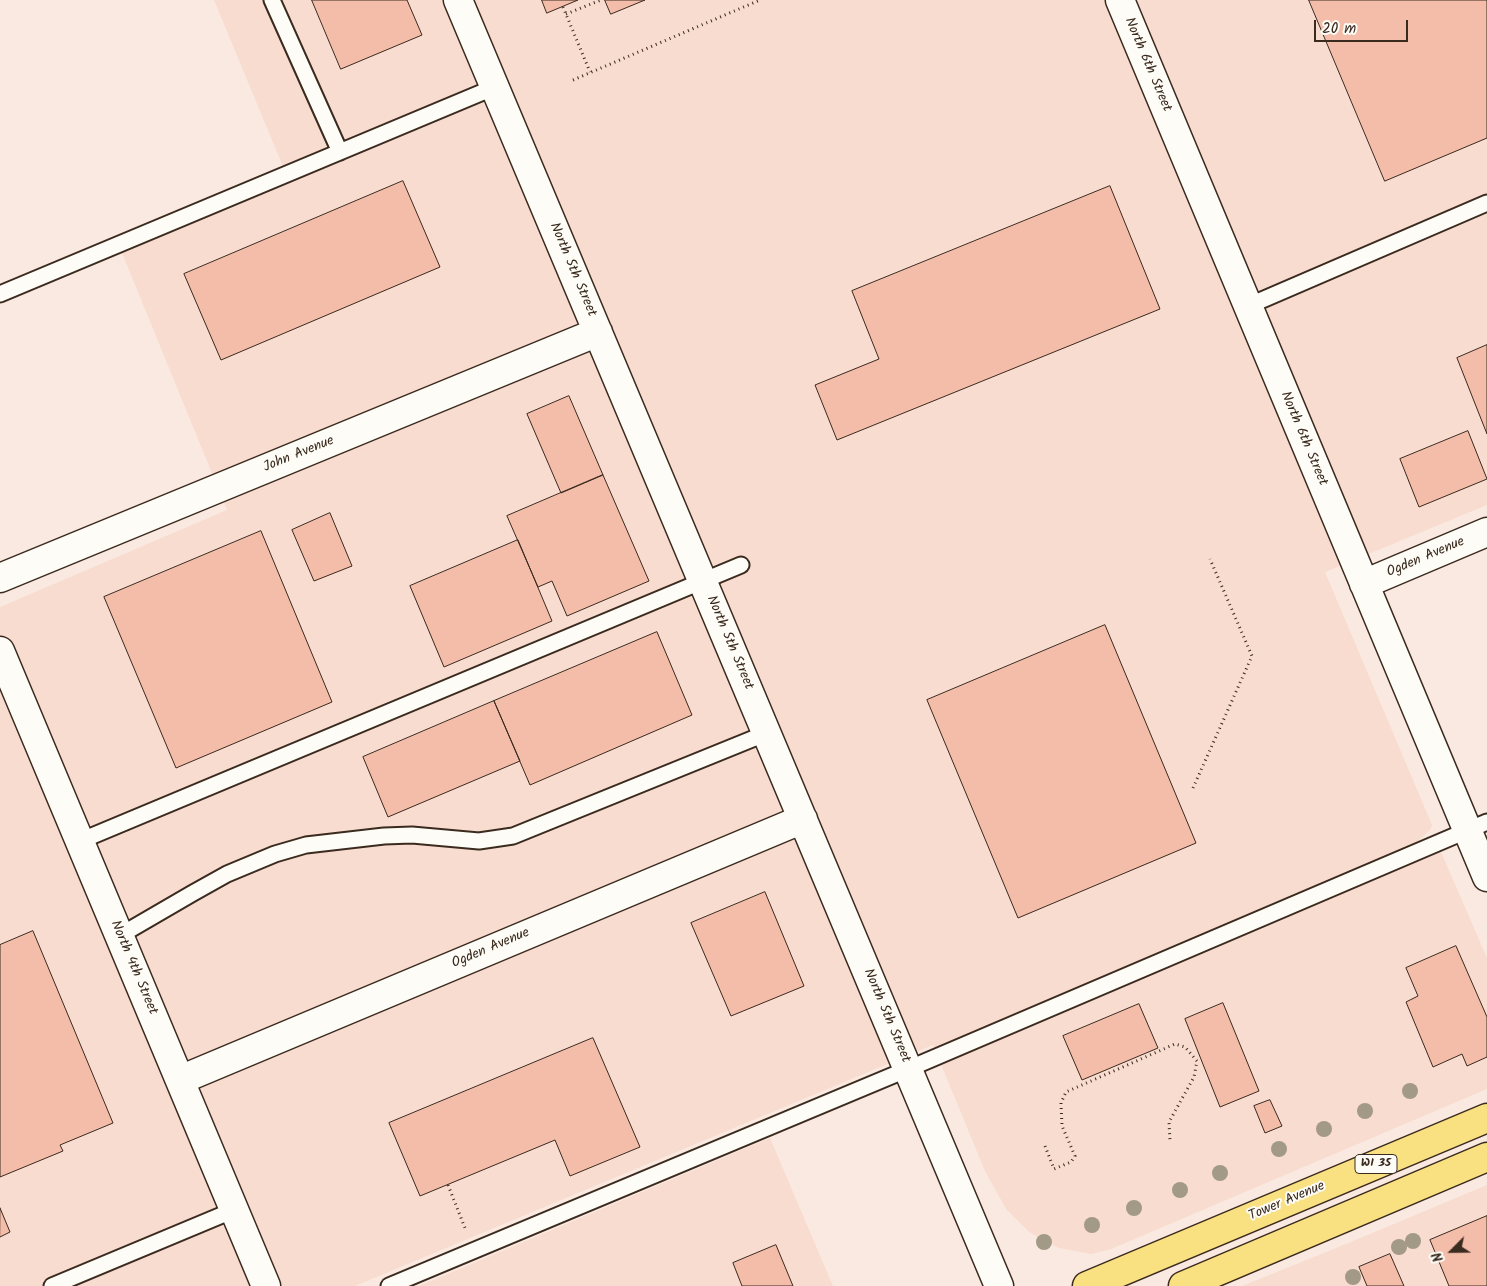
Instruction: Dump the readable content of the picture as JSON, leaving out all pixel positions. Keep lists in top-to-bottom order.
{
  "streets": {
    "main road": ["WI 35", "Tower Avenue"],
    "street": [
      "North 6th Street",
      "North 5th Street",
      "John Avenue",
      "Ogden Avenue",
      "North 4th Street"
    ]
  },
  "crossings": [
    ["North 6th Street", "Ogden Avenue"],
    ["North 5th Street", "John Avenue"],
    ["North 5th Street", "Ogden Avenue"],
    ["Ogden Avenue", "North 4th Street"]
  ],
  "scale_bar": "20 m",
  "north": "bottom left"
}
